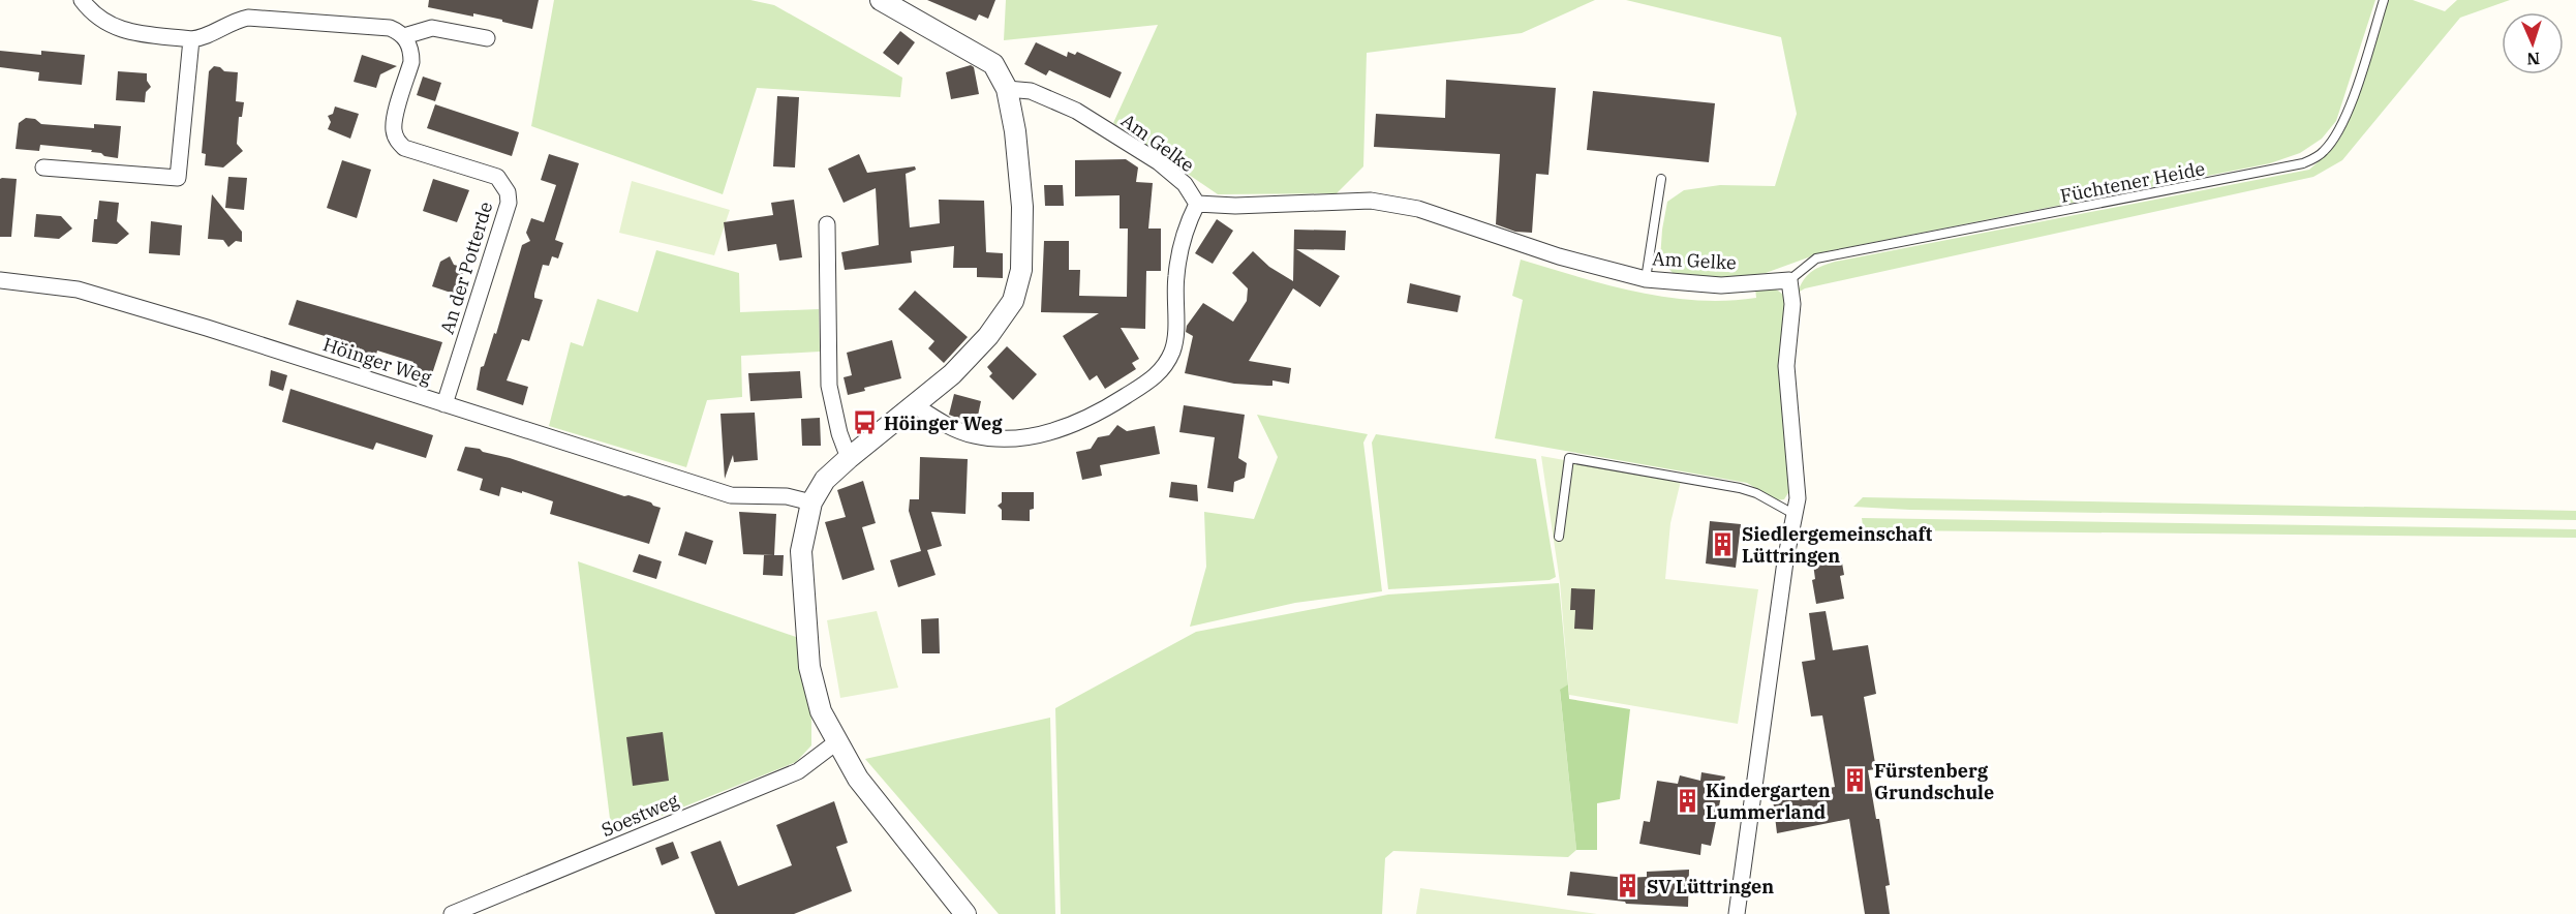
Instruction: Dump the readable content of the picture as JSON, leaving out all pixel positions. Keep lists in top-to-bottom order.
{
  "streets": {
    "street": [
      "Am Gelke",
      "An der Potterde",
      "Höinger Weg",
      "Soestweg"
    ],
    "lane": ["Füchtener Heide"]
  },
  "crossings": [
    ["Am Gelke", "Füchtener Heide"],
    ["An der Potterde", "Höinger Weg"]
  ],
  "places": {
    "bus stop": ["Höinger Weg"],
    "building": [
      "Siedlergemeinschaft Lüttringen",
      "Fürstenberg Grundschule",
      "Kindergarten Lummerland",
      "SV Lüttringen"
    ]
  },
  "north": "bottom"
}
